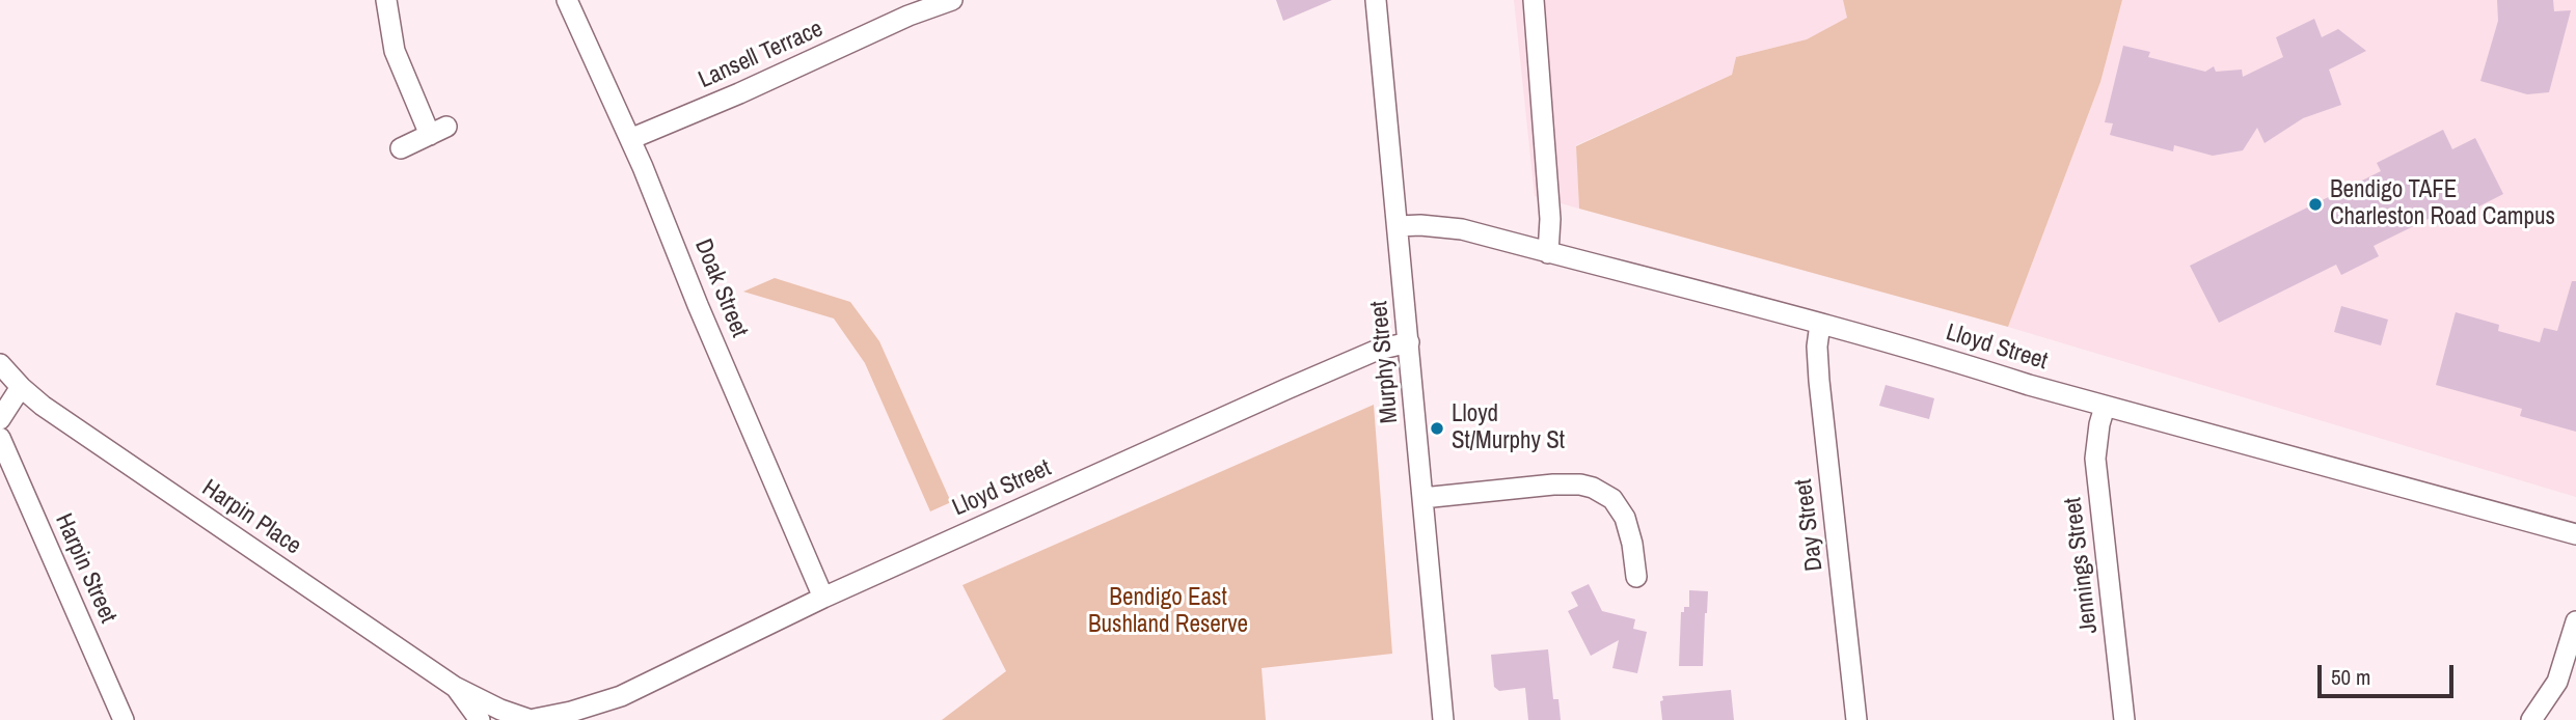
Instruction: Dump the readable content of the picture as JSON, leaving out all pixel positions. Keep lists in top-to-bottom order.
{
  "streets": {
    "street": [
      "Lansell Terrace",
      "Doak Street",
      "Lloyd Street",
      "Murphy Street",
      "Harpin Place",
      "Day Street",
      "Jennings Street",
      "Harpin Street"
    ]
  },
  "crossings": [
    ["Lansell Terrace", "Doak Street"],
    ["Doak Street", "Lloyd Street"],
    ["Lloyd Street", "Murphy Street"],
    ["Lloyd Street", "Harpin Place"],
    ["Lloyd Street", "Day Street"],
    ["Lloyd Street", "Jennings Street"]
  ],
  "parks": ["Bendigo East Bushland Reserve"],
  "places": ["Bendigo TAFE Charleston Road Campus", "Lloyd St/Murphy St"],
  "scale_bar": "50 m"
}
